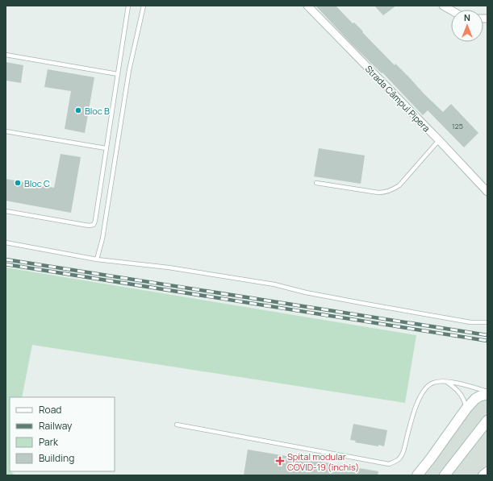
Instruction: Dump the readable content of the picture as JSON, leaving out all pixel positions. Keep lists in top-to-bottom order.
{
  "streets": {
    "street": ["Strada Câmpul Pipera"]
  },
  "places": {
    "other": ["Bloc B", "Bloc C"],
    "health": ["Spital modular COVID-19 (închis)"]
  },
  "house_numbers": ["125"],
  "legend": [
    "Road",
    "Railway",
    "Park",
    "Building"
  ],
  "north": "top"
}
